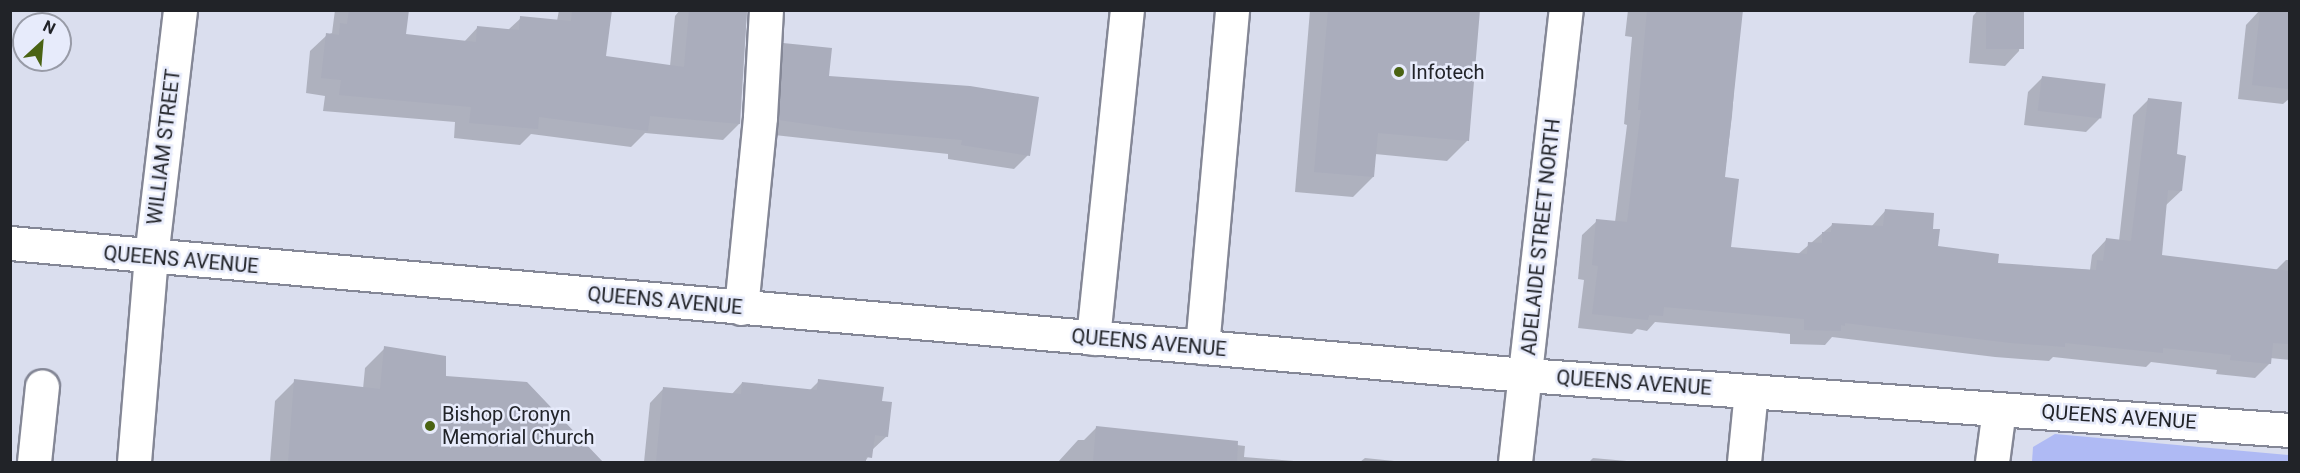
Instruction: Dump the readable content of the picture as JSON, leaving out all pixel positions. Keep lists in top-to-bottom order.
{
  "streets": {
    "main road": ["WILLIAM STREET", "ADELAIDE STREET NORTH", "QUEENS AVENUE"]
  },
  "crossings": [
    ["WILLIAM STREET", "QUEENS AVENUE"],
    ["ADELAIDE STREET NORTH", "QUEENS AVENUE"]
  ],
  "places": ["Infotech", "Bishop Cronyn Memorial Church"],
  "north": "top right"
}
